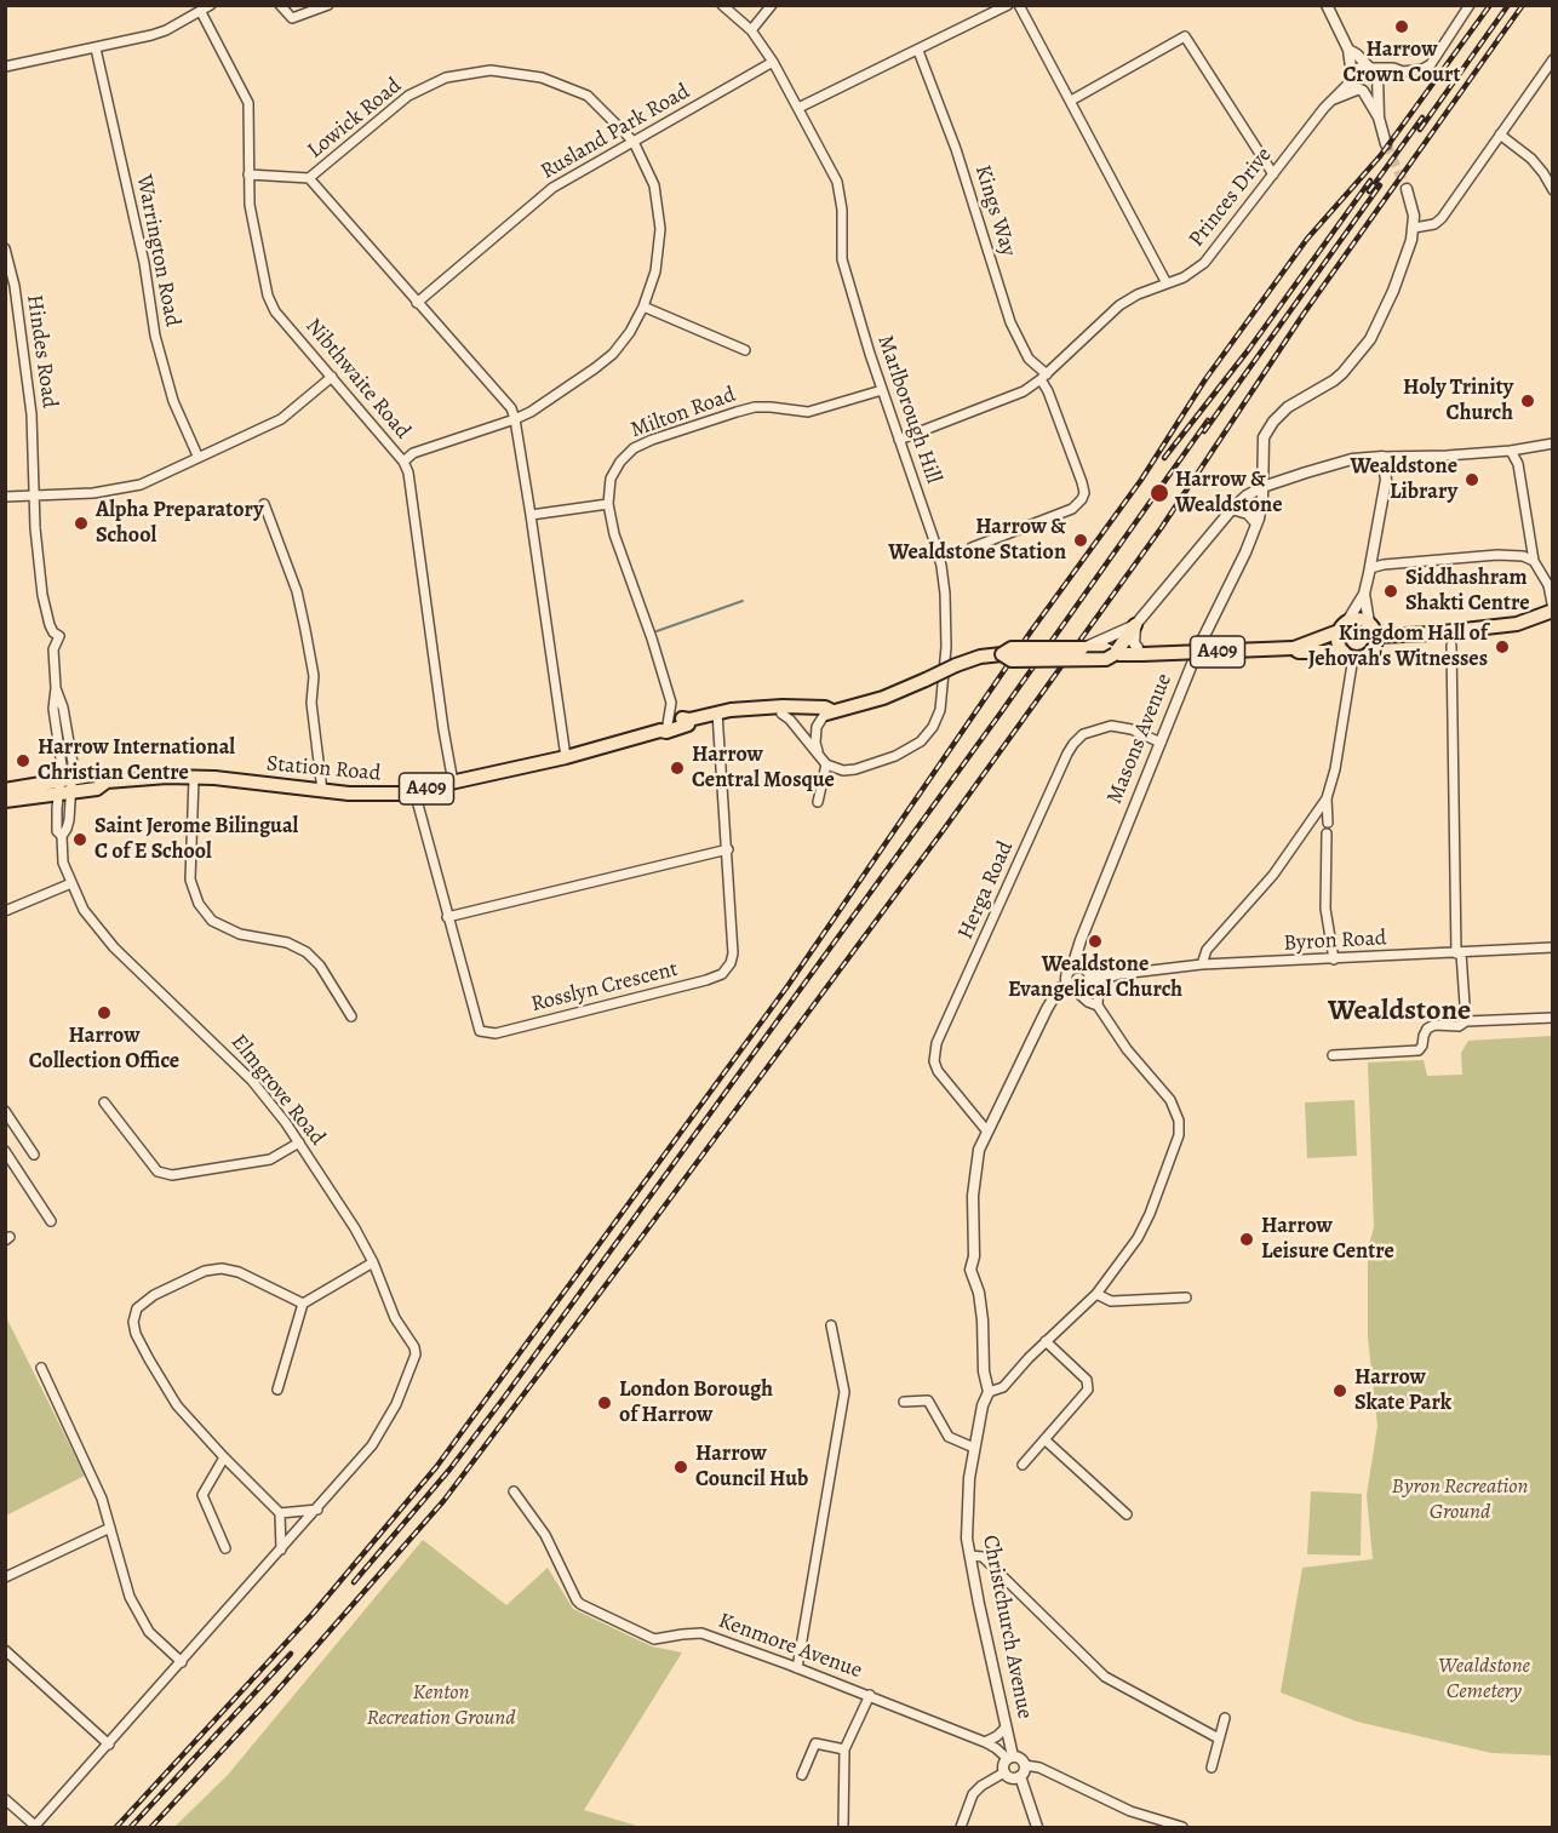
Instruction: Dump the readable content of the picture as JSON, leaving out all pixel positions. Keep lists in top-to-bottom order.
{
  "streets": {
    "main road": ["A409", "Station Road"],
    "street": [
      "Lowick Road",
      "Rusland Park Road",
      "Princes Drive",
      "Kings Way",
      "Warrington Road",
      "Hindes Road",
      "Nibthwaite Road",
      "Marlborough Hill",
      "Milton Road",
      "Masons Avenue",
      "Herga Road",
      "Byron Road",
      "Rosslyn Crescent",
      "Elmgrove Road",
      "Christchurch Avenue",
      "Kenmore Avenue"
    ]
  },
  "crossings": [
    ["Lowick Road", "Rusland Park Road"],
    ["Lowick Road", "Nibthwaite Road"],
    ["Rusland Park Road", "Marlborough Hill"],
    ["Princes Drive", "Kings Way"],
    ["Princes Drive", "Marlborough Hill"],
    ["Hindes Road", "Station Road"],
    ["Hindes Road", "Elmgrove Road"],
    ["Nibthwaite Road", "Station Road"],
    ["Marlborough Hill", "Milton Road"],
    ["Milton Road", "Station Road"],
    ["A409", "Station Road"],
    ["Masons Avenue", "Herga Road"],
    ["Masons Avenue", "Byron Road"],
    ["Station Road", "Rosslyn Crescent"],
    ["Station Road", "Elmgrove Road"],
    ["Christchurch Avenue", "Kenmore Avenue"]
  ],
  "districts": ["Wealdstone"],
  "parks": ["Byron Recreation Ground", "Wealdstone Cemetery", "Kenton Recreation Ground"],
  "places": [
    "Harrow Crown Court",
    "Holy Trinity Church",
    "Wealdstone Library",
    "Harrow & Wealdstone",
    "Alpha Preparatory School",
    "Harrow & Wealdstone Station",
    "Siddhashram Shakti Centre",
    "Kingdom Hall of Jehovah's Witnesses",
    "Harrow International Christian Centre",
    "Harrow Central Mosque",
    "Saint Jerome Bilingual C of E School",
    "Wealdstone Evangelical Church",
    "Harrow Collection Office",
    "Harrow Leisure Centre",
    "Harrow Skate Park",
    "London Borough of Harrow",
    "Harrow Council Hub"
  ]
}
